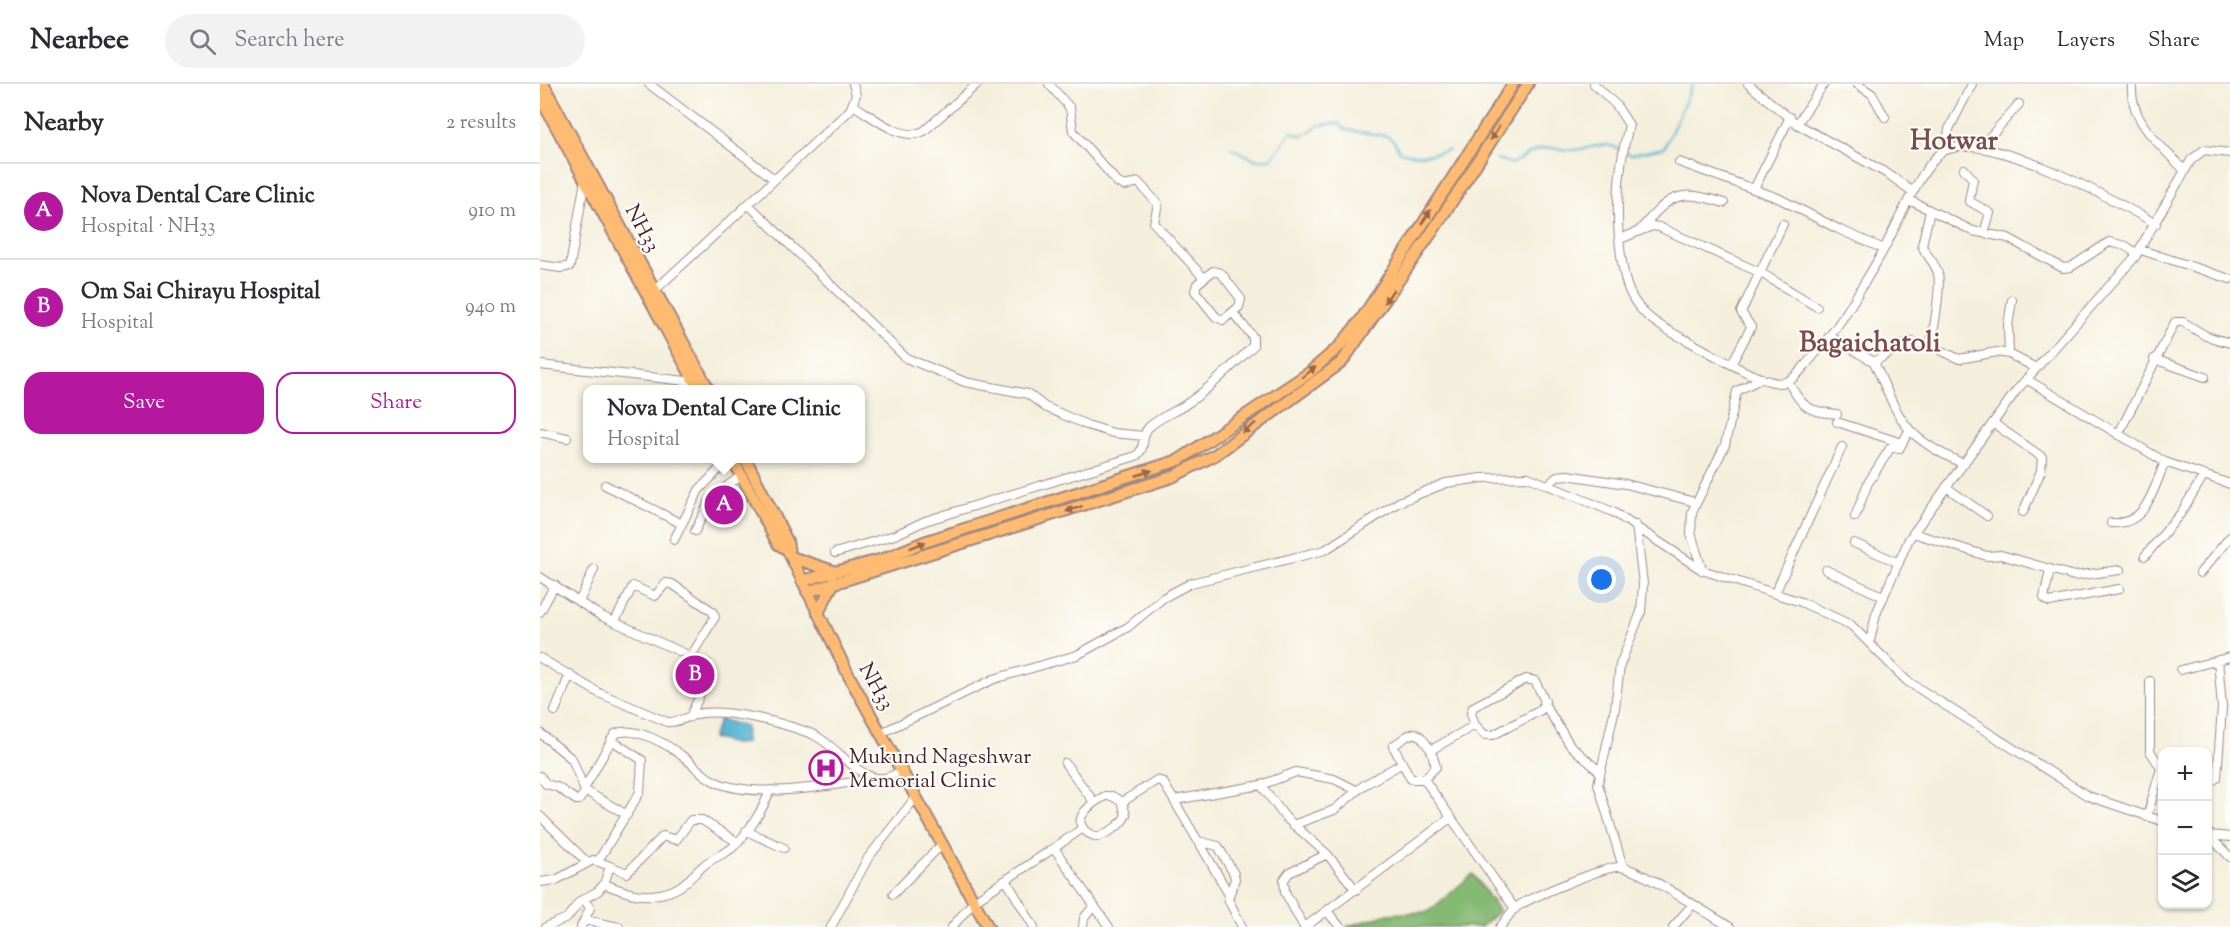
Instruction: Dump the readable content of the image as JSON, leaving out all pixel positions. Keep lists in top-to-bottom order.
{
  "streets": {
    "main road": ["NH33"]
  },
  "districts": ["Hotwar", "Bagaichatoli"],
  "places": {
    "hospital": ["Mukund Nageshwar Memorial Clinic"]
  },
  "page": {
    "header": "Nearbee",
    "search": "Search here",
    "nav": ["Map", "Layers", "Share"],
    "heading": ["Nearby", "2 results"],
    "list": [
      {
        "mark": "A",
        "name": "Nova Dental Care Clinic",
        "note": "Hospital · NH33",
        "value": "910 m"
      },
      {
        "mark": "B",
        "name": "Om Sai Chirayu Hospital",
        "note": "Hospital",
        "value": "940 m"
      }
    ],
    "buttons": ["Save", "Share"],
    "popup": ["Nova Dental Care Clinic", "Hospital"],
    "pins": ["A", "B"],
    "map_buttons": ["+", "−"]
  }
}
